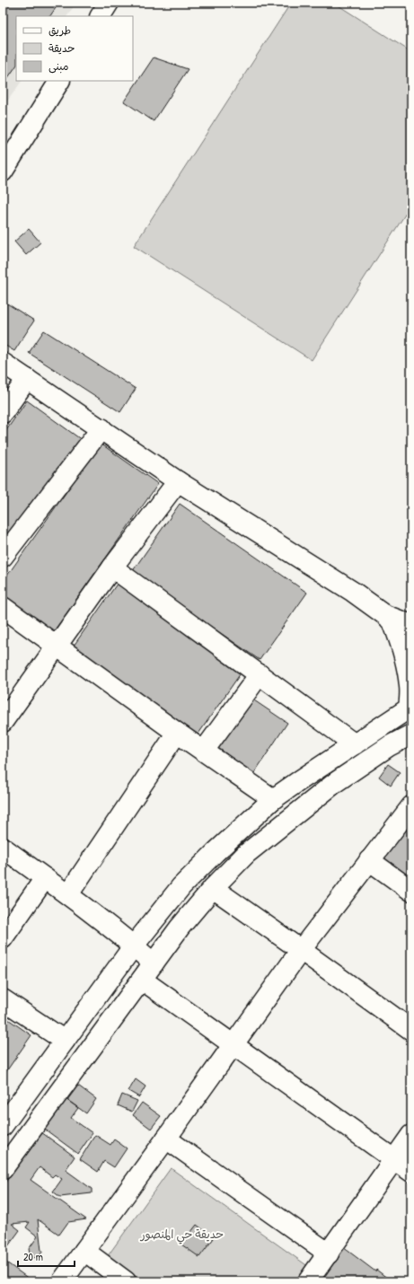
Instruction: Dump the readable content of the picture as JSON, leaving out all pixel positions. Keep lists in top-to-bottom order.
{
  "parks": ["حديقة حي المنصور"],
  "legend": ["طريق", "حديقة", "مبنى"],
  "scale_bar": "20 m"
}
